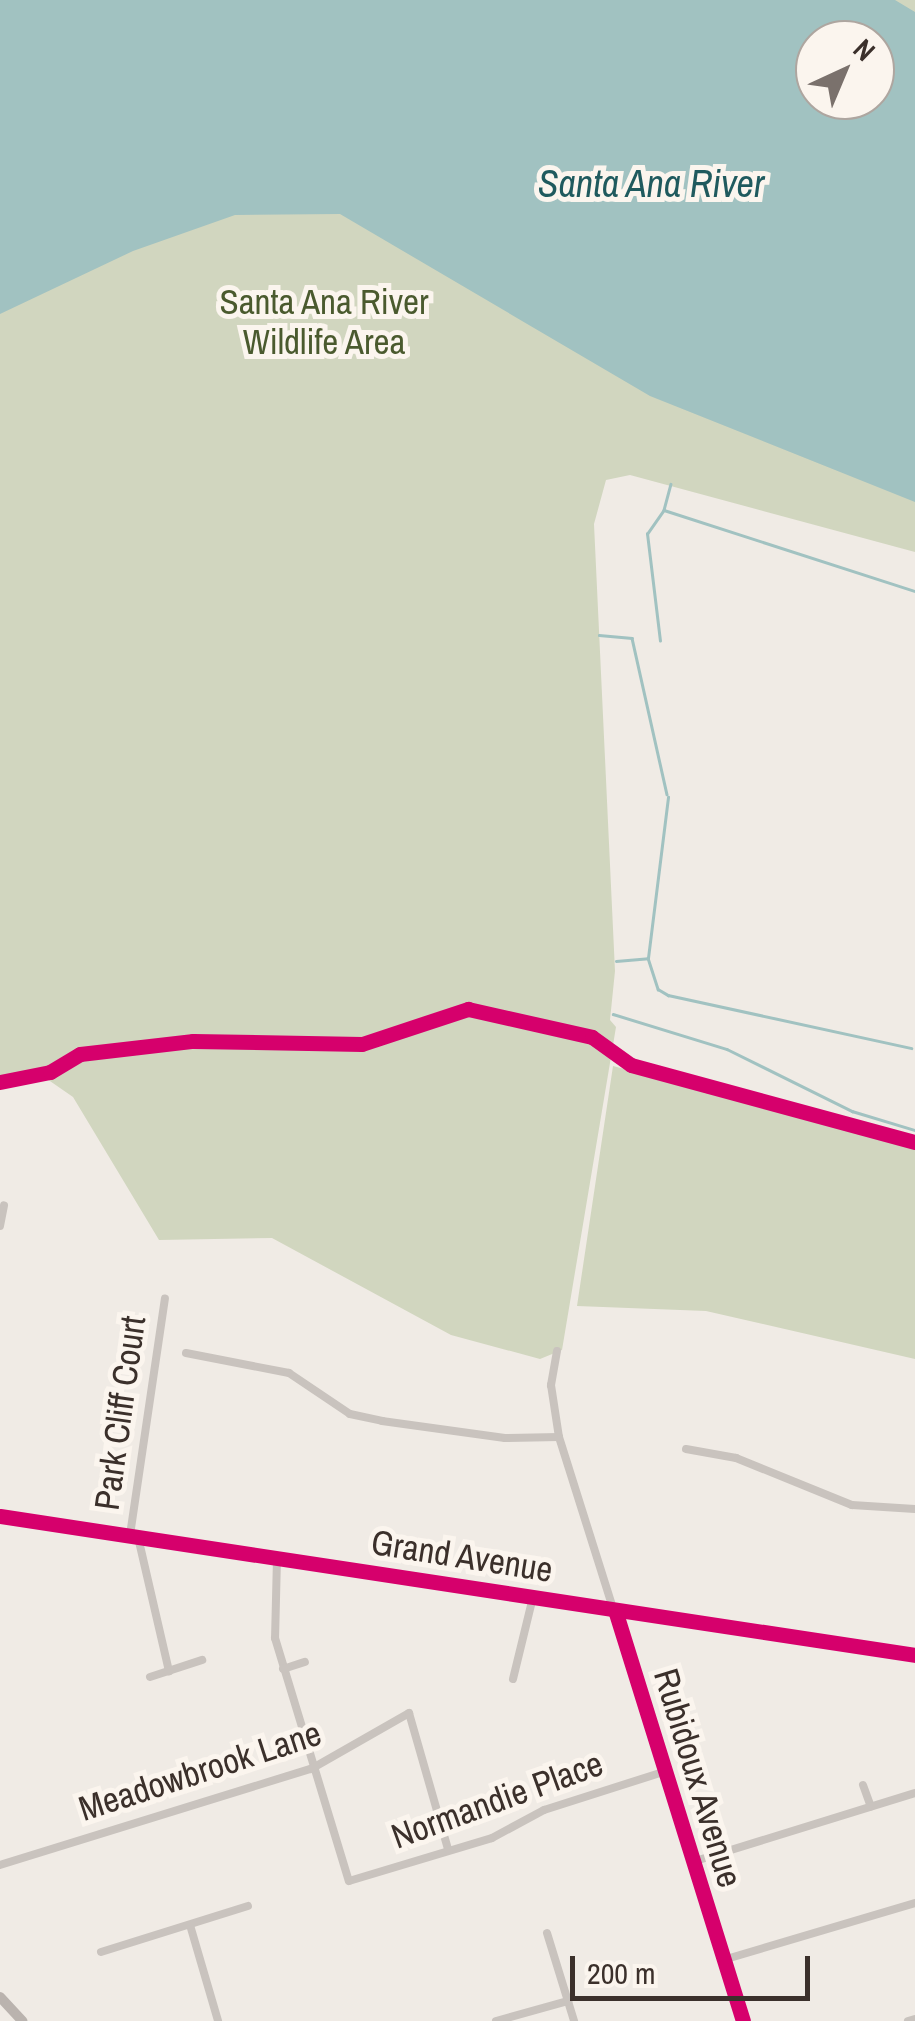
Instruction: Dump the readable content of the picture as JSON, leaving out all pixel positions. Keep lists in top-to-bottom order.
{
  "streets": {
    "street": [
      "Park Cliff Court",
      "Grand Avenue",
      "Meadowbrook Lane",
      "Rubidoux Avenue",
      "Normandie Place"
    ]
  },
  "crossings": [
    ["Park Cliff Court", "Grand Avenue"],
    ["Grand Avenue", "Rubidoux Avenue"],
    ["Meadowbrook Lane", "Normandie Place"],
    ["Rubidoux Avenue", "Normandie Place"]
  ],
  "water": ["Santa Ana River"],
  "parks": ["Santa Ana River Wildlife Area"],
  "scale_bar": "200 m",
  "north": "top right"
}
